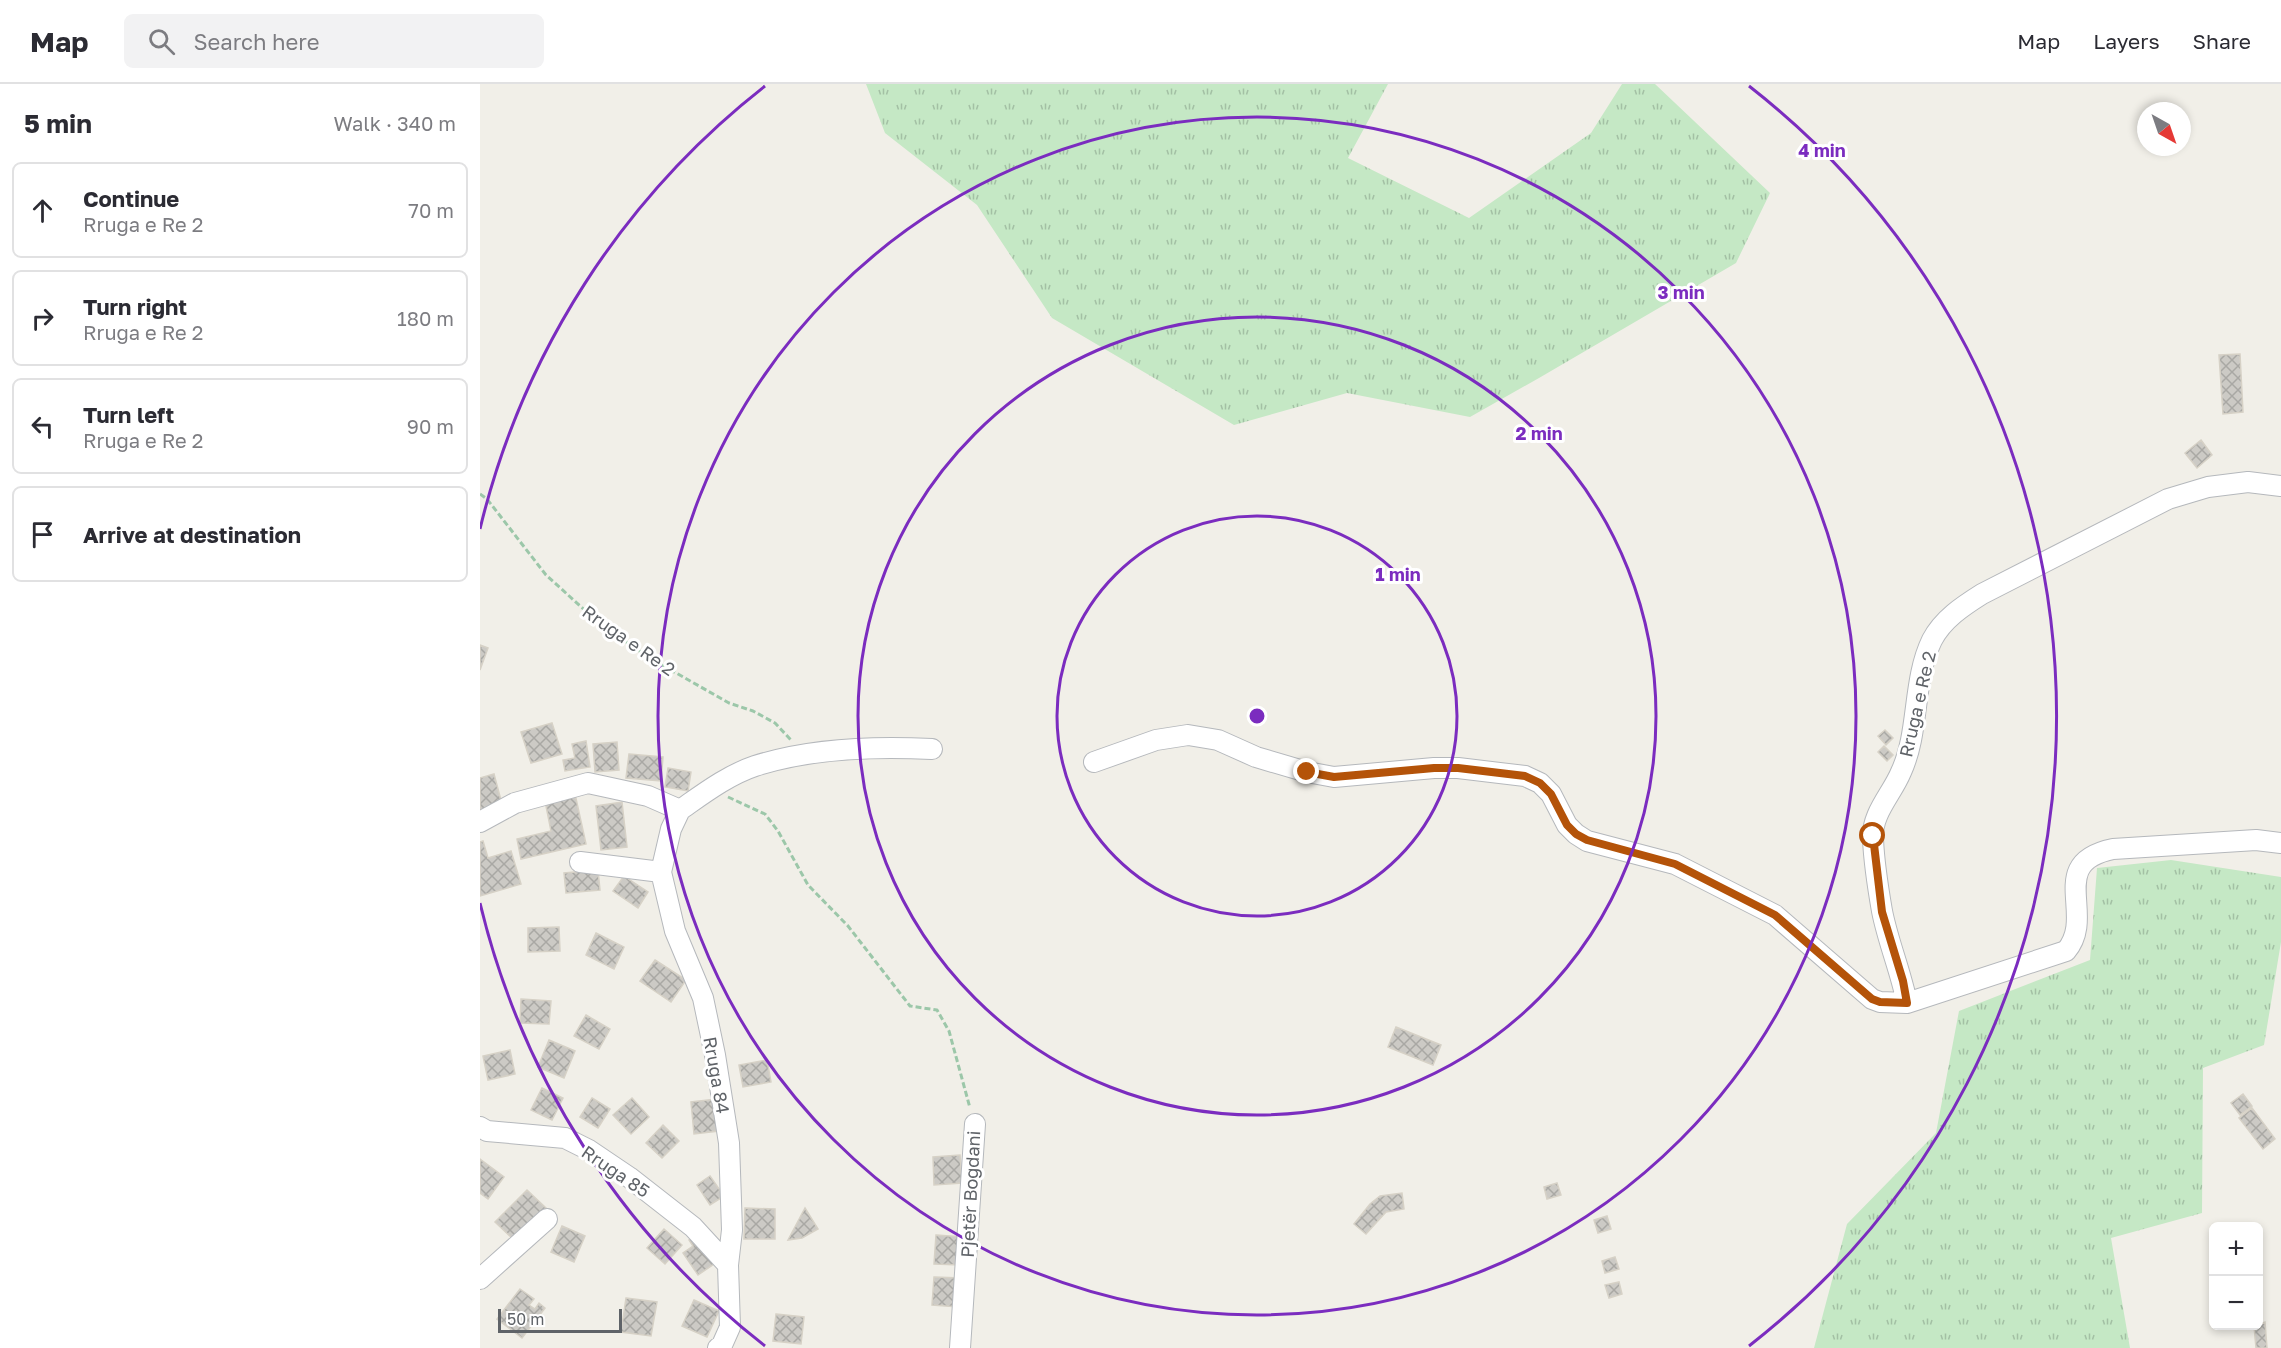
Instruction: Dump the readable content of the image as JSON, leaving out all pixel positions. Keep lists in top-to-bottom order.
{
  "streets": {
    "street": [
      "Rruga e Re 2",
      "Rruga 84",
      "Rruga 85",
      "Pjetër Bogdani"
    ]
  },
  "crossings": [
    ["Rruga 84", "Rruga 85"]
  ],
  "scale_bar": "50 m",
  "north": "bottom right",
  "page": {
    "header": "Map",
    "search": "Search here",
    "nav": ["Map", "Layers", "Share"],
    "heading": ["5 min", "Walk · 340 m"],
    "list": [
      ["Continue", "Rruga e Re 2", "70 m"],
      ["Turn right", "Rruga e Re 2", "180 m"],
      ["Turn left", "Rruga e Re 2", "90 m"],
      "Arrive at destination"
    ],
    "map_buttons": ["+", "−"],
    "scale": "50 m"
  },
  "rings": [
    "4 min",
    "3 min",
    "2 min",
    "1 min"
  ]
}
